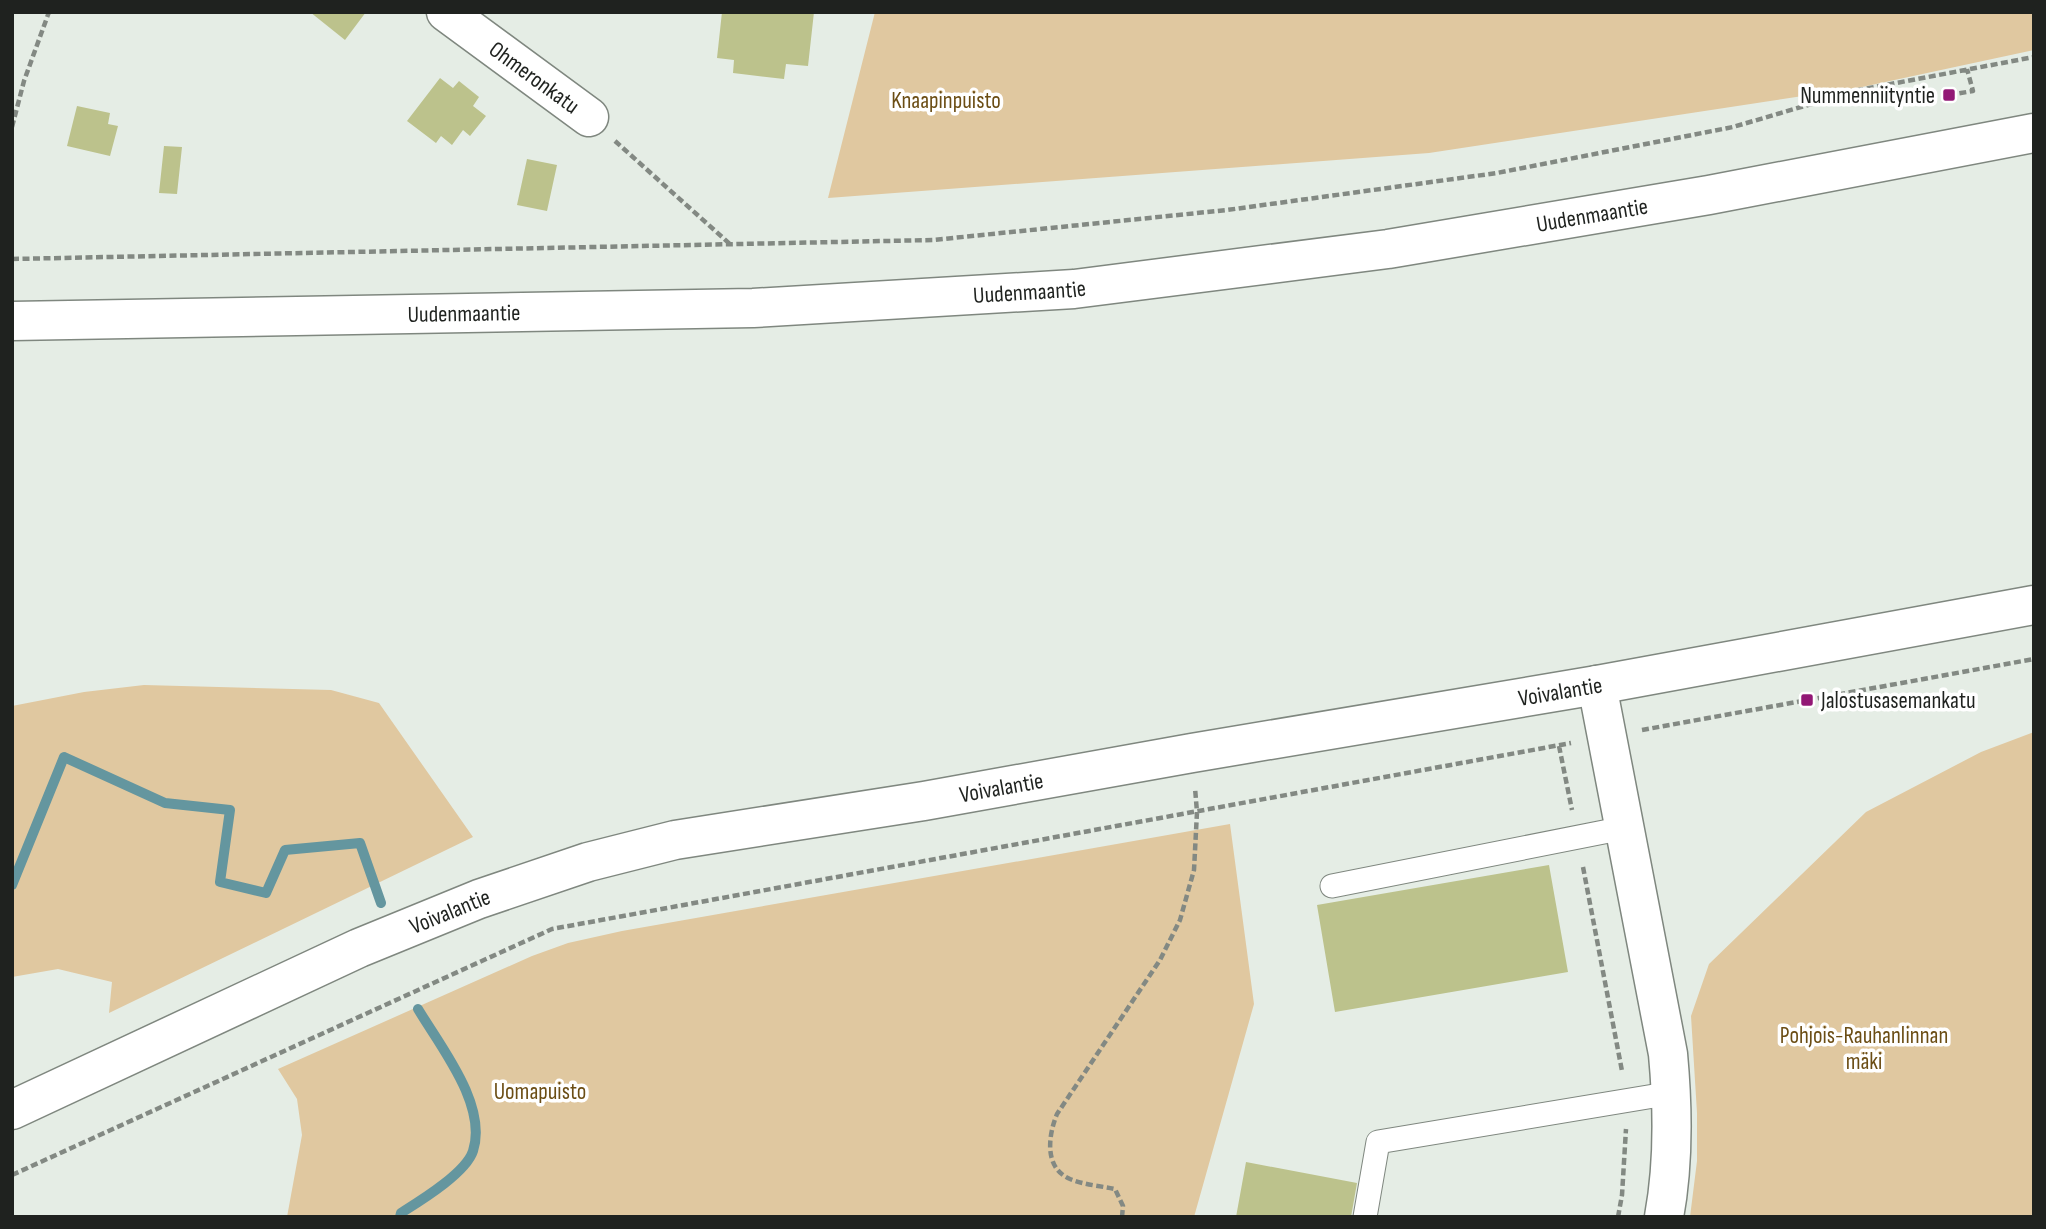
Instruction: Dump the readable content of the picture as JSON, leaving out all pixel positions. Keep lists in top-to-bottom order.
{
  "streets": {
    "street": ["Ohmeronkatu", "Uudenmaantie", "Voivalantie"]
  },
  "parks": ["Knaapinpuisto", "Pohjois-Rauhanlinnan mäki", "Uomapuisto"],
  "places": {
    "transit": ["Nummenniityntie", "Jalostusasemankatu"]
  }
}
